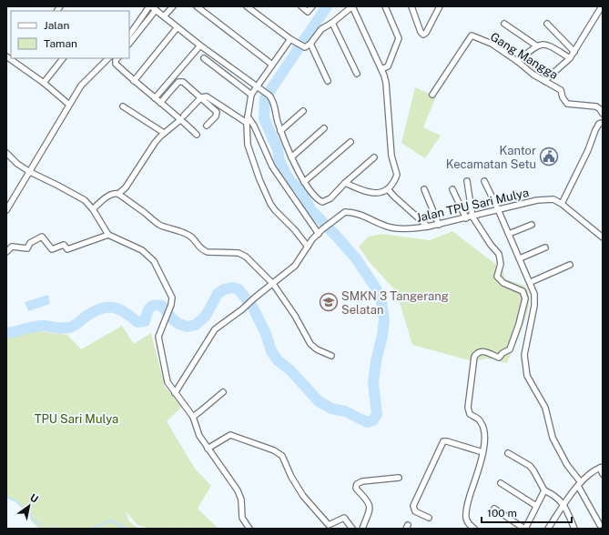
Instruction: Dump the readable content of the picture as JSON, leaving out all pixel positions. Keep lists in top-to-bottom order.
{
  "streets": {
    "street": ["Gang Mangga", "Jalan TPU Sari Mulya"]
  },
  "parks": ["TPU Sari Mulya"],
  "places": {
    "public building": ["Kantor Kecamatan Setu"],
    "school or university": ["SMKN 3 Tangerang Selatan"]
  },
  "legend": ["Jalan", "Taman"],
  "scale_bar": "100 m",
  "north": "top right"
}
